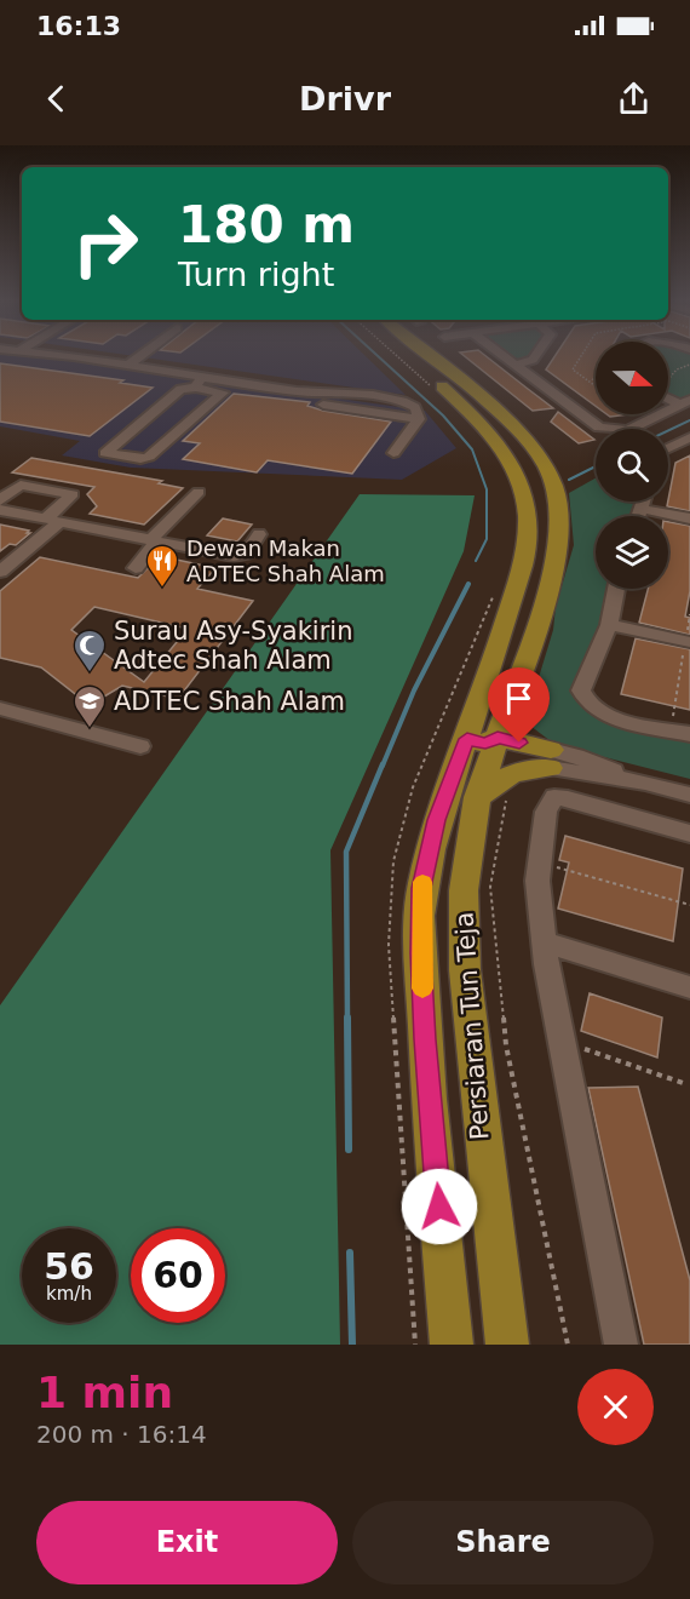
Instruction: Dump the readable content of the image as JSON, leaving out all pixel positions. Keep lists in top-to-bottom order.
{
  "streets": {
    "main road": ["Persiaran Tun Teja"]
  },
  "places": {
    "restaurant": ["Dewan Makan ADTEC Shah Alam"],
    "mosque": ["Surau Asy-Syakirin Adtec Shah Alam"],
    "school or university": ["ADTEC Shah Alam"]
  },
  "north": "right",
  "page": {
    "status": "16:13",
    "header": "Drivr",
    "turn": ["180 m", "Turn right"],
    "speed": "56 km/h",
    "limit": "60",
    "heading": ["1 min", "200 m · 16:14"],
    "buttons": ["Exit", "Share"]
  }
}
